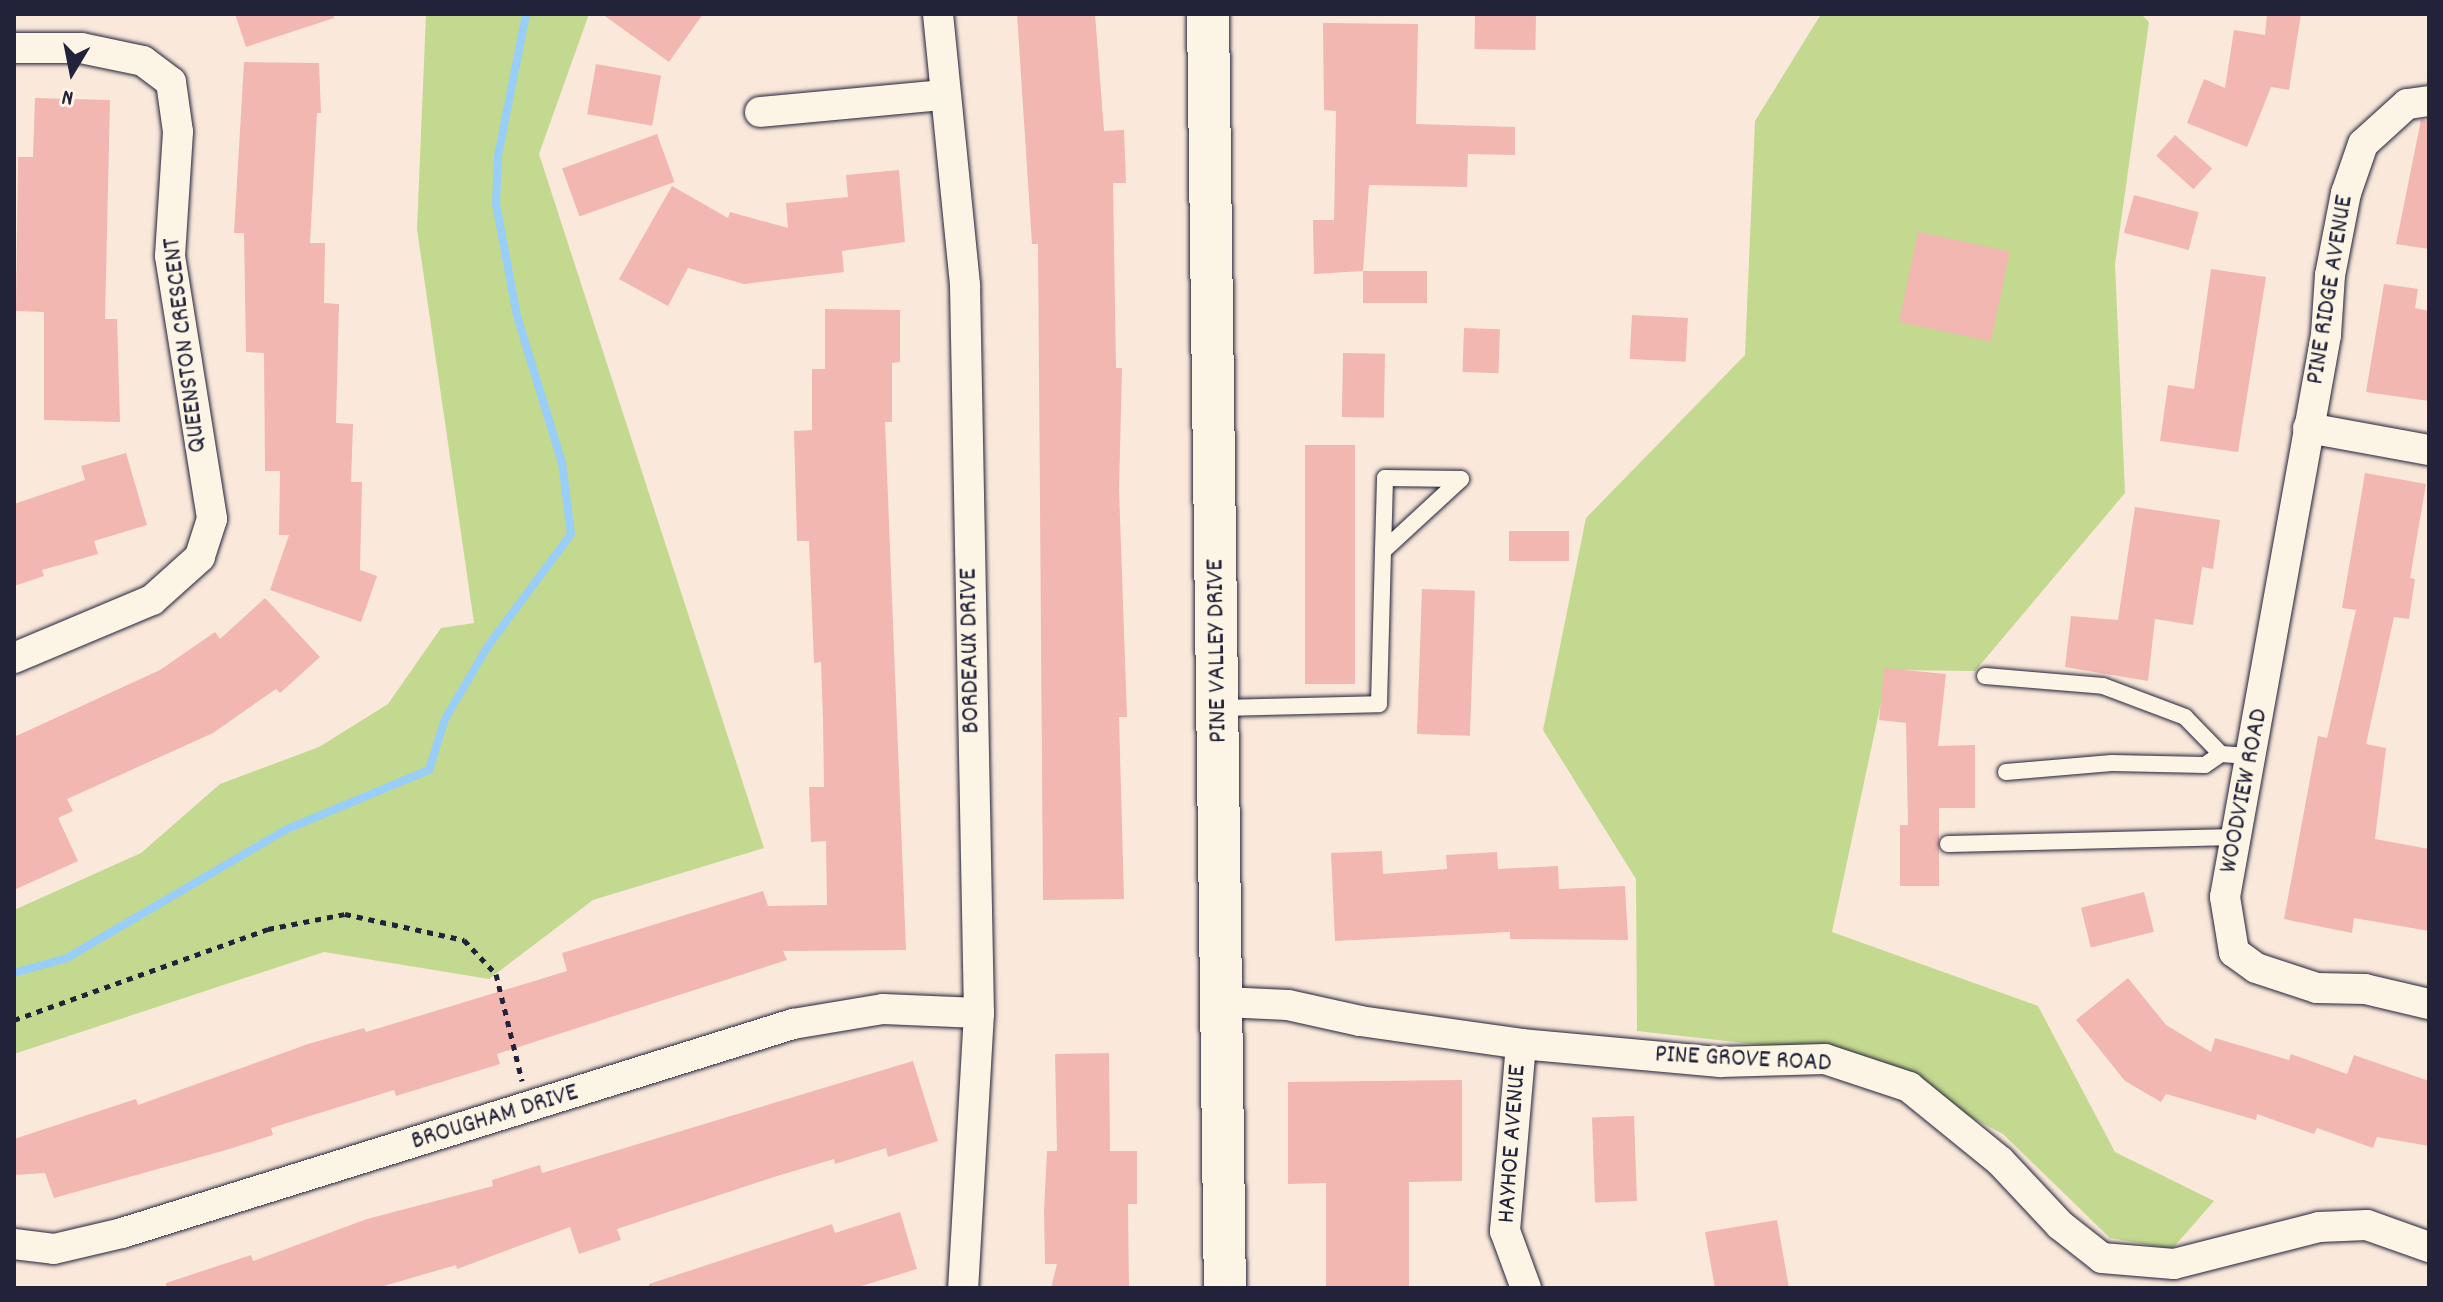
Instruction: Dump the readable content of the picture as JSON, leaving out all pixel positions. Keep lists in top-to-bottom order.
{
  "streets": {
    "main road": ["PINE VALLEY DRIVE"],
    "street": [
      "PINE RIDGE AVENUE",
      "QUEENSTON CRESCENT",
      "BORDEAUX DRIVE",
      "WOODVIEW ROAD",
      "PINE GROVE ROAD",
      "BROUGHAM DRIVE",
      "HAYHOE AVENUE"
    ]
  },
  "crossings": [
    ["PINE RIDGE AVENUE", "WOODVIEW ROAD"],
    ["BORDEAUX DRIVE", "BROUGHAM DRIVE"],
    ["PINE VALLEY DRIVE", "PINE GROVE ROAD"],
    ["PINE GROVE ROAD", "HAYHOE AVENUE"]
  ],
  "north": "bottom"
}
